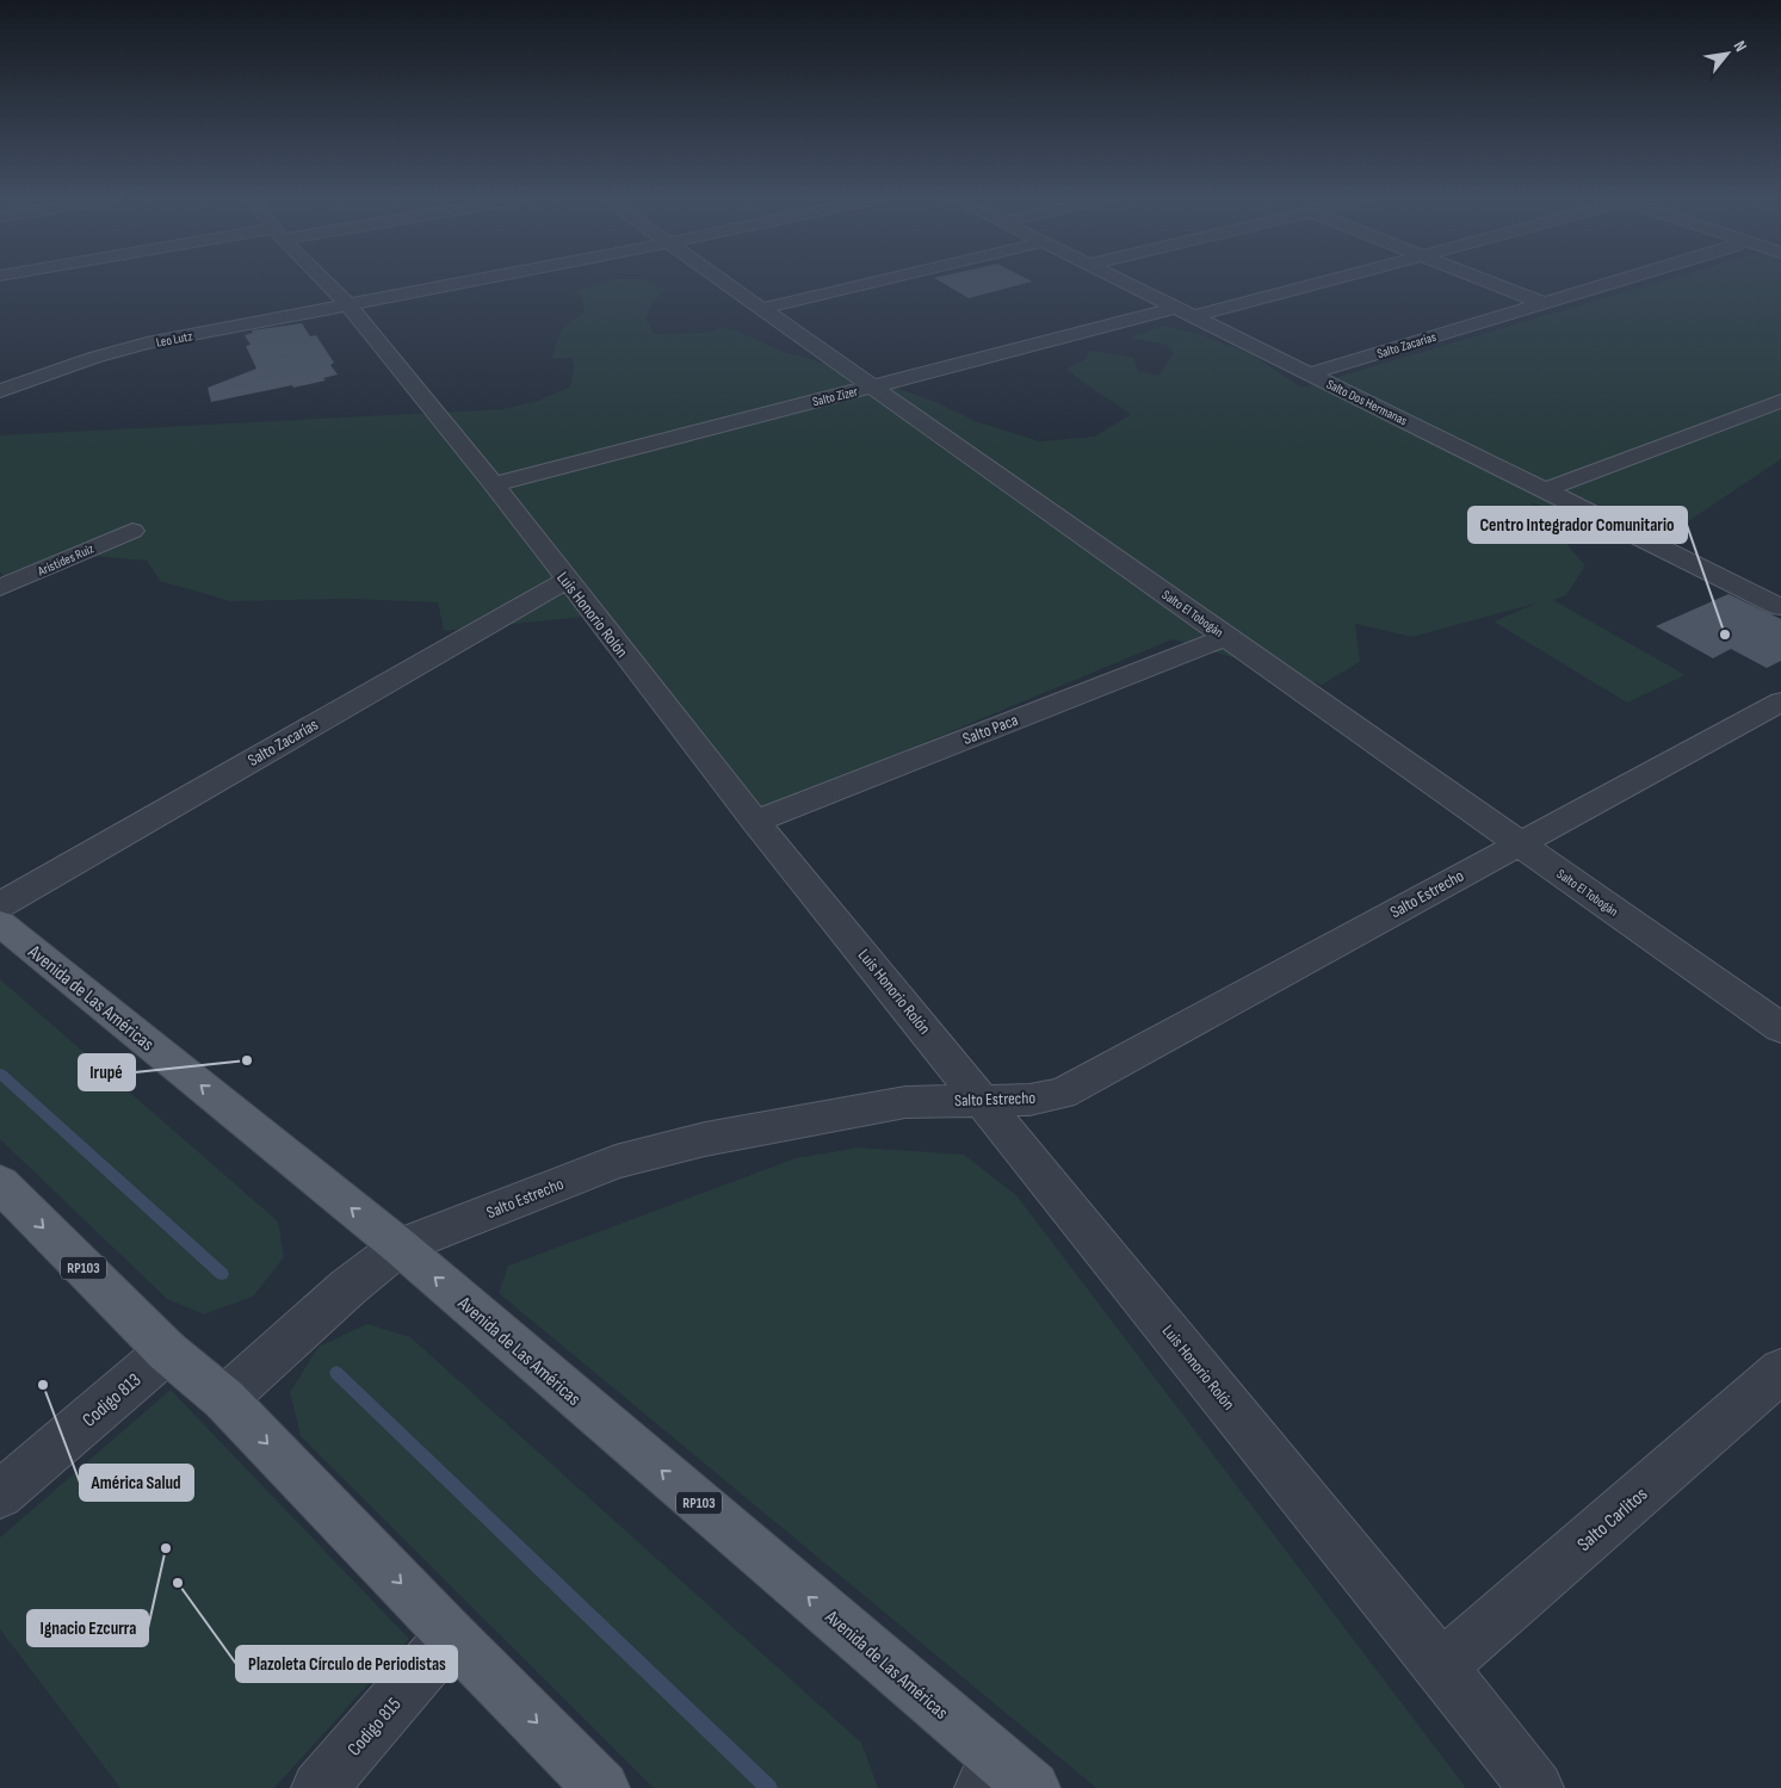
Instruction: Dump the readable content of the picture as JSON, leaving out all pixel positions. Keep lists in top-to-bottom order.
{
  "streets": {
    "main road": ["Avenida de Las Américas", "RP103"],
    "street": [
      "Leo Lutz",
      "Salto Zacarías",
      "Salto Zizer",
      "Salto Dos Hermanas",
      "Arístides Ruiz",
      "Salto El Tobogán",
      "Luis Honorio Rolón",
      "Salto Paca",
      "Salto Estrecho",
      "Codigo 813",
      "Salto Carlitos",
      "Codigo 815"
    ]
  },
  "crossings": [
    ["Leo Lutz", "Luis Honorio Rolón"],
    ["Salto Zacarías", "Salto Dos Hermanas"],
    ["Salto Zacarías", "Luis Honorio Rolón"],
    ["Salto Zizer", "Salto Dos Hermanas"],
    ["Salto Zizer", "Salto El Tobogán"],
    ["Salto Zizer", "Luis Honorio Rolón"],
    ["Salto El Tobogán", "Salto Paca"],
    ["Salto El Tobogán", "Salto Estrecho"],
    ["Luis Honorio Rolón", "Salto Paca"],
    ["Luis Honorio Rolón", "Salto Estrecho"],
    ["Luis Honorio Rolón", "Salto Carlitos"],
    ["Salto Estrecho", "Avenida de Las Américas"],
    ["Salto Estrecho", "RP103"],
    ["RP103", "Codigo 813"],
    ["RP103", "Codigo 815"]
  ],
  "places": [
    "Centro Integrador Comunitario",
    "Irupé",
    "América Salud",
    "Ignacio Ezcurra",
    "Plazoleta Círculo de Periodistas"
  ],
  "north": "top right"
}
